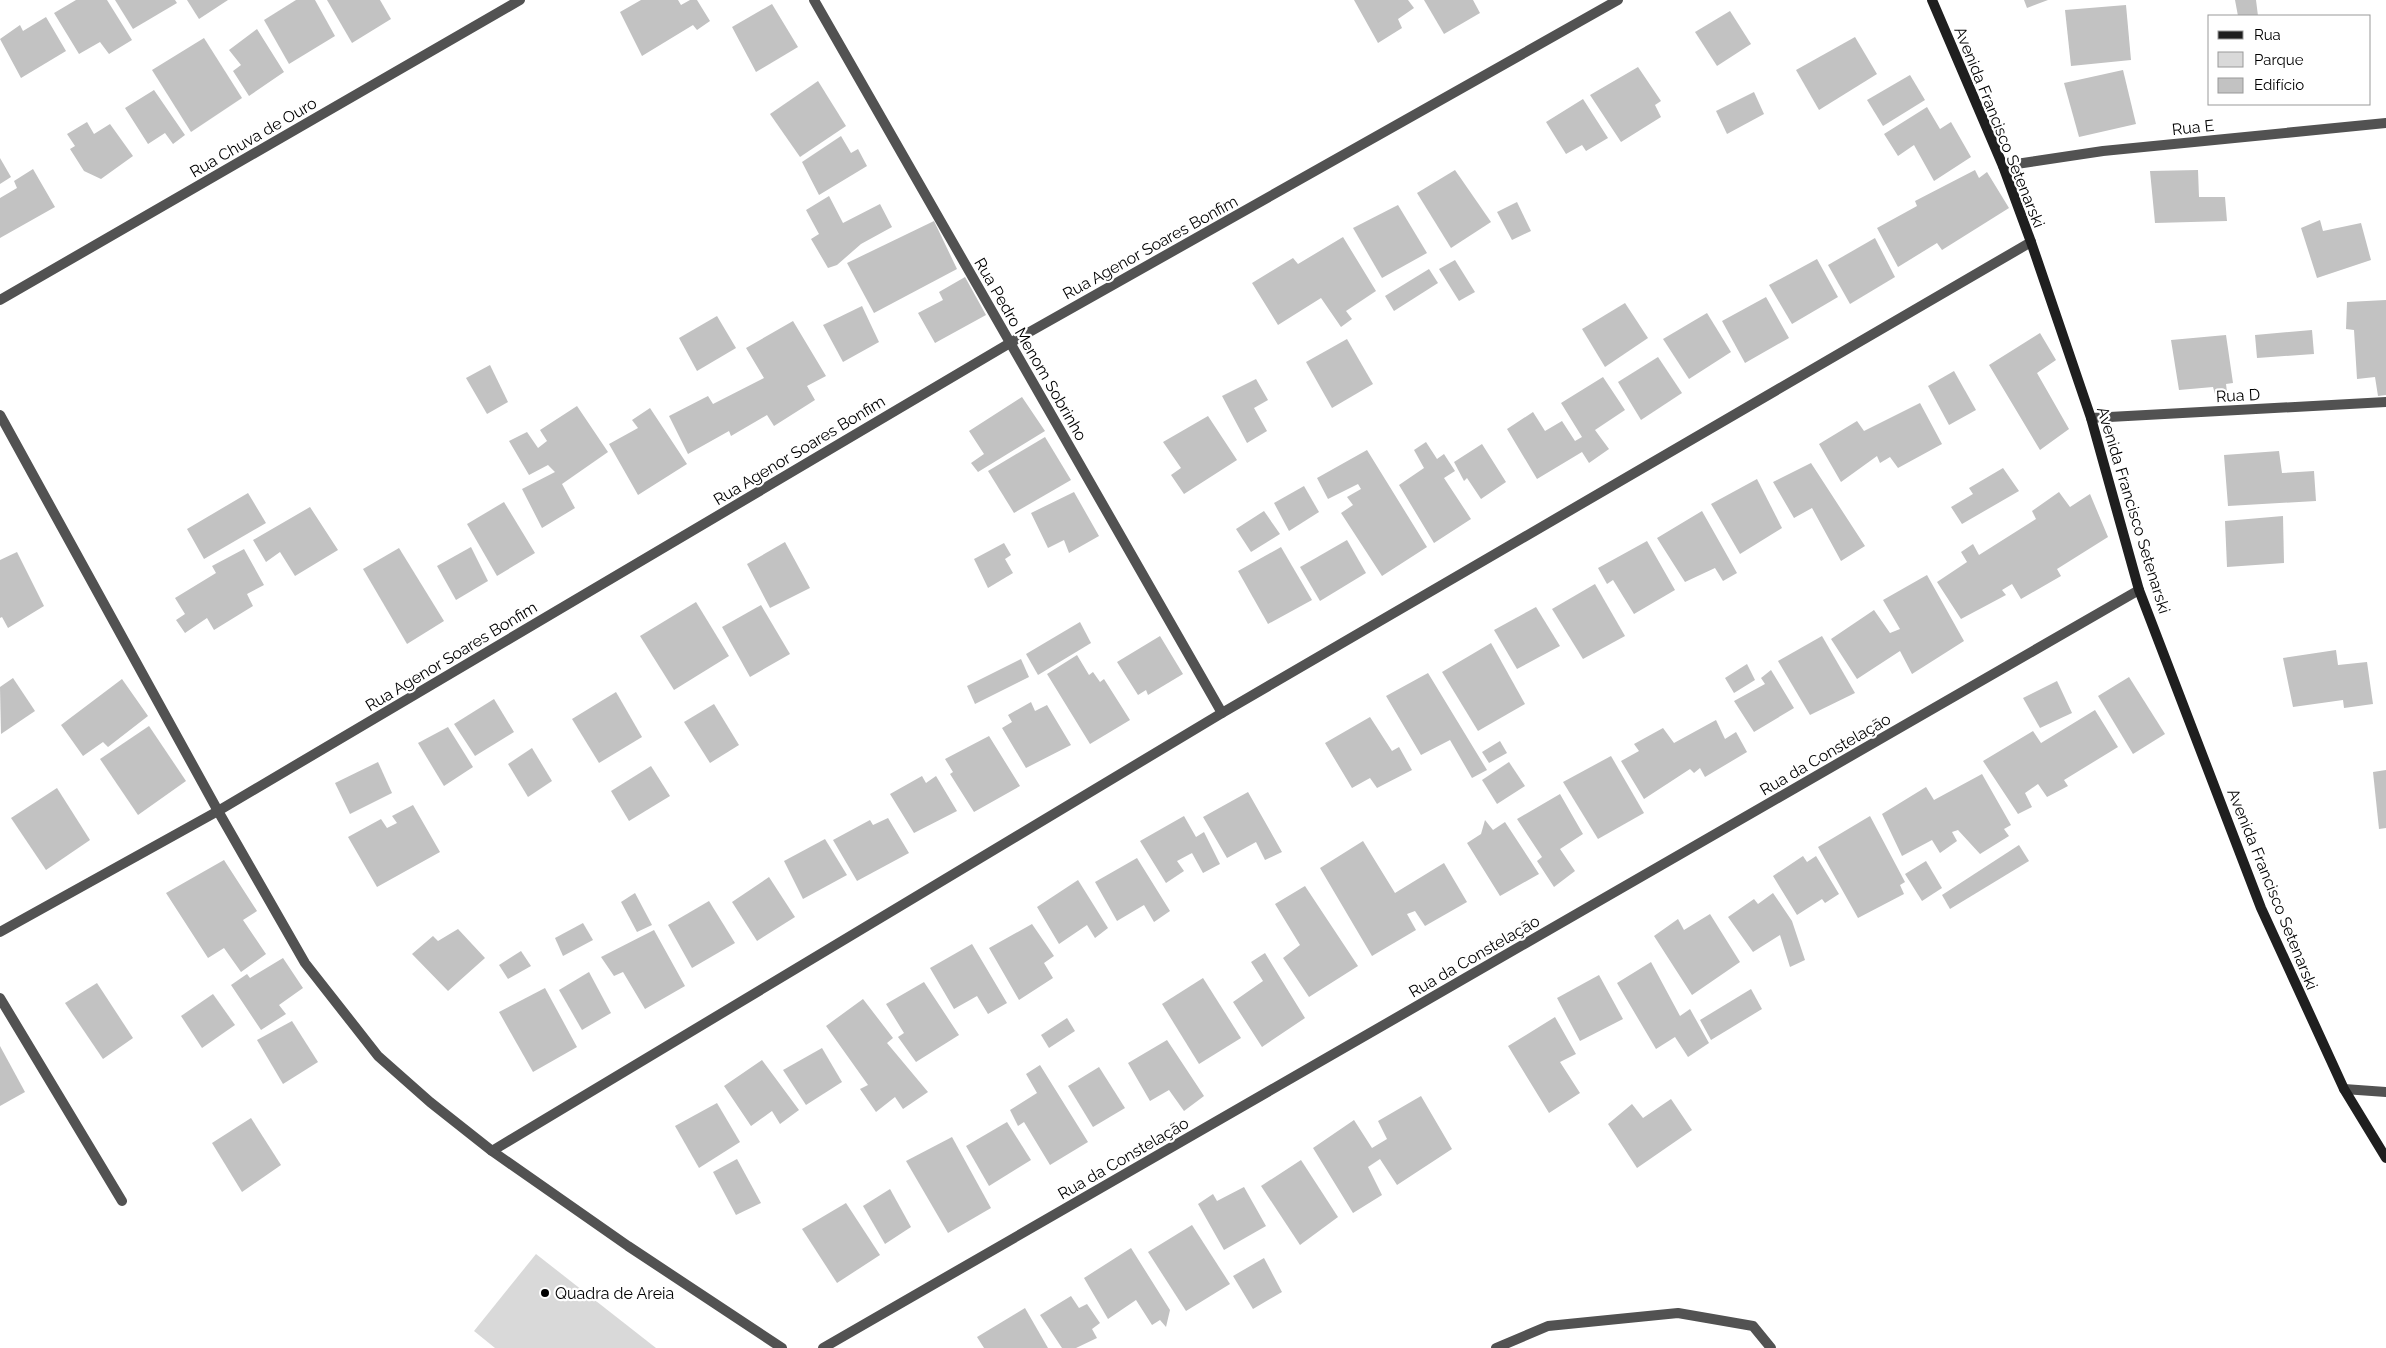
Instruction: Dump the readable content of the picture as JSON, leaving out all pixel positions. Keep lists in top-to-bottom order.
{
  "streets": {
    "street": [
      "Avenida Francisco Setenarski",
      "Rua E",
      "Rua Chuva de Ouro",
      "Rua Agenor Soares Bonfim",
      "Rua Pedro Menom Sobrinho",
      "Rua D",
      "Rua da Constelação"
    ]
  },
  "crossings": [
    ["Avenida Francisco Setenarski", "Rua E"],
    ["Avenida Francisco Setenarski", "Rua D"],
    ["Avenida Francisco Setenarski", "Rua da Constelação"],
    ["Rua Agenor Soares Bonfim", "Rua Pedro Menom Sobrinho"]
  ],
  "places": ["Quadra de Areia"],
  "legend": ["Rua", "Parque", "Edifício"]
}
